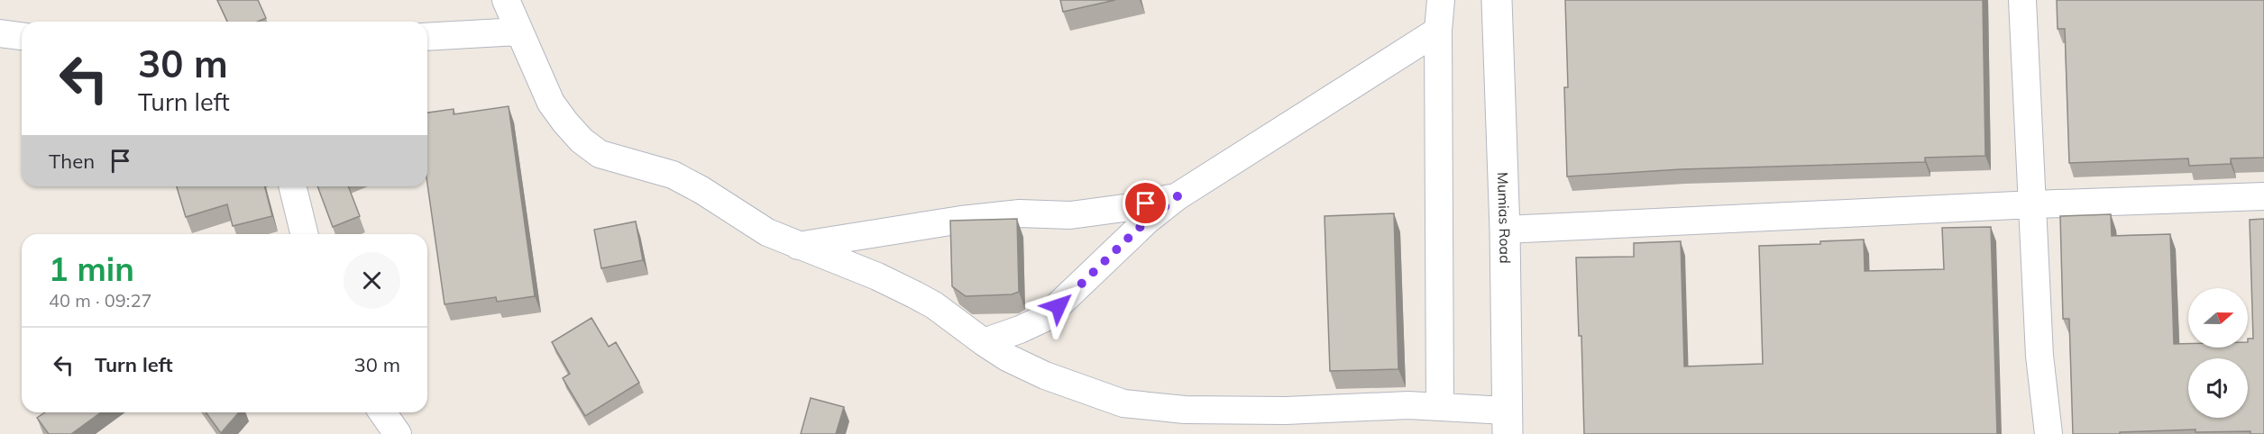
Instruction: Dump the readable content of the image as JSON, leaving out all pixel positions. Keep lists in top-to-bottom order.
{
  "streets": {
    "street": ["Mumias Road"]
  },
  "north": "right",
  "page": {
    "turn": ["30 m", "Turn left"],
    "then": "Then",
    "heading": ["1 min", "40 m · 09:27"],
    "list": [
      {
        "name": "Turn left",
        "value": "30 m"
      }
    ]
  }
}
